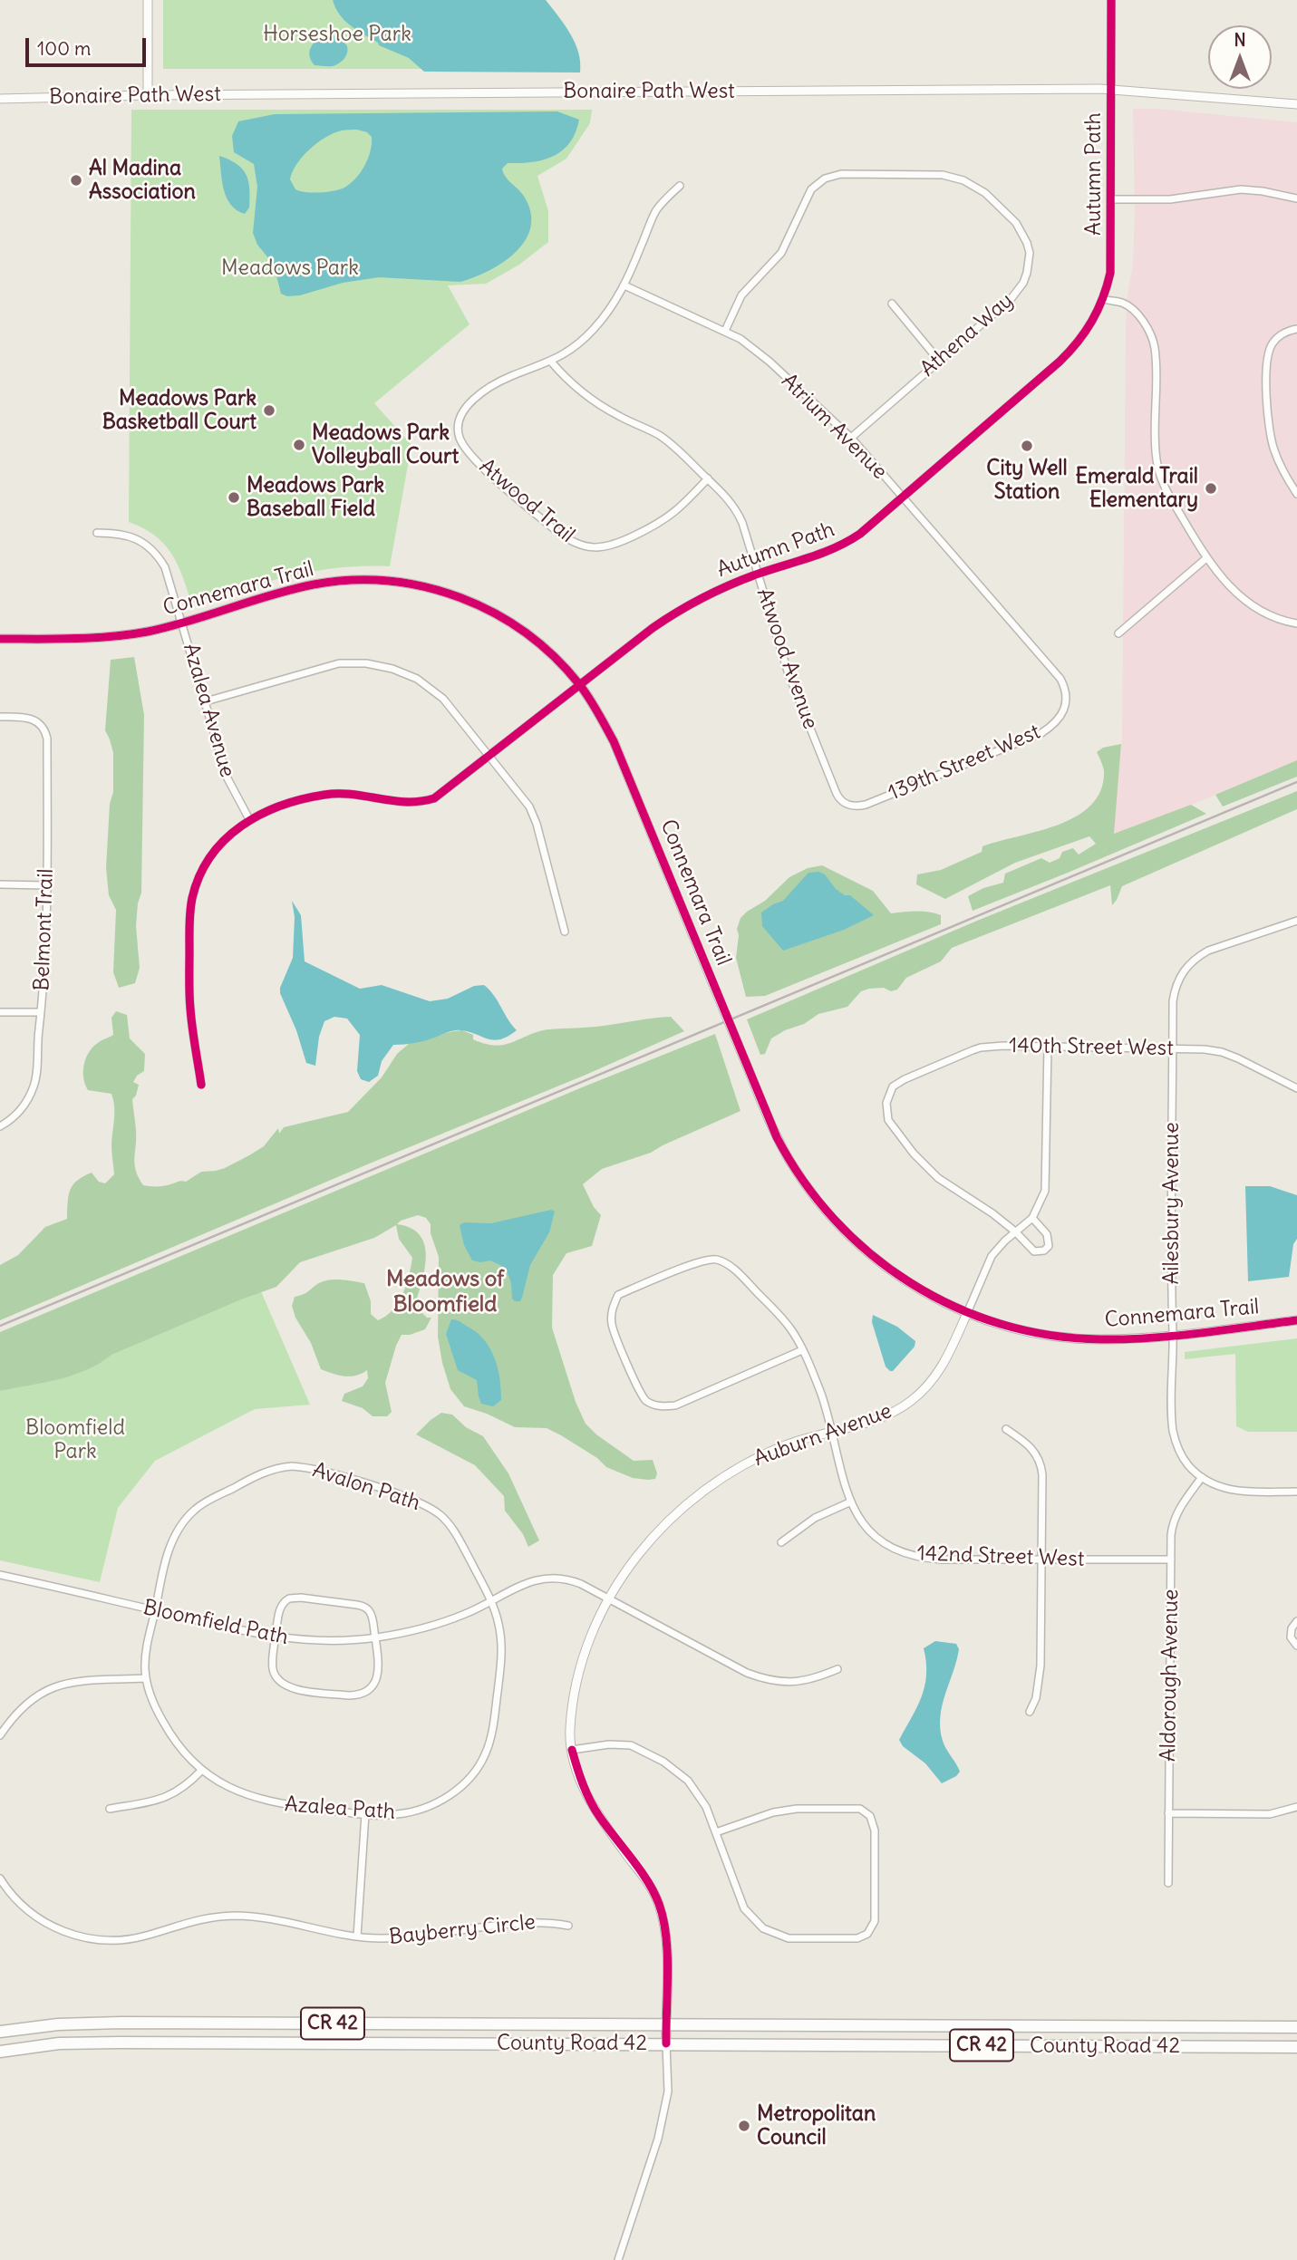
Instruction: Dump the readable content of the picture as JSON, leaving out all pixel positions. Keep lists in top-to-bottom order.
{
  "streets": {
    "highway": ["CR 42", "County Road 42"],
    "street": [
      "Bonaire Path West",
      "Autumn Path",
      "Athena Way",
      "Atrium Avenue",
      "Atwood Trail",
      "Connemara Trail",
      "Atwood Avenue",
      "Azalea Avenue",
      "139th Street West",
      "Belmont Trail",
      "140th Street West",
      "Ailesbury Avenue",
      "Auburn Avenue",
      "Avalon Path",
      "142nd Street West",
      "Bloomfield Path",
      "Aldorough Avenue",
      "Azalea Path",
      "Bayberry Circle"
    ]
  },
  "crossings": [
    ["Bonaire Path West", "Autumn Path"],
    ["Autumn Path", "Atrium Avenue"],
    ["Autumn Path", "Connemara Trail"],
    ["Autumn Path", "Atwood Avenue"],
    ["Autumn Path", "Azalea Avenue"],
    ["Athena Way", "Atrium Avenue"],
    ["Atrium Avenue", "139th Street West"],
    ["Atwood Trail", "Atwood Avenue"],
    ["Connemara Trail", "Azalea Avenue"],
    ["Connemara Trail", "Ailesbury Avenue"],
    ["Connemara Trail", "Auburn Avenue"],
    ["Atwood Avenue", "139th Street West"],
    ["140th Street West", "Ailesbury Avenue"],
    ["140th Street West", "Auburn Avenue"],
    ["Ailesbury Avenue", "Aldorough Avenue"],
    ["Auburn Avenue", "142nd Street West"],
    ["Auburn Avenue", "Bloomfield Path"],
    ["Auburn Avenue", "County Road 42"],
    ["Avalon Path", "Bloomfield Path"],
    ["Avalon Path", "Azalea Path"],
    ["142nd Street West", "Aldorough Avenue"],
    ["Bloomfield Path", "Azalea Path"]
  ],
  "districts": ["Meadows of Bloomfield"],
  "parks": ["Horseshoe Park", "Meadows Park", "Bloomfield Park"],
  "places": [
    "Al Madina Association",
    "Meadows Park Basketball Court",
    "Meadows Park Volleyball Court",
    "City Well Station",
    "Emerald Trail Elementary",
    "Meadows Park Baseball Field",
    "Metropolitan Council"
  ],
  "scale_bar": "100 m",
  "north": "top"
}
